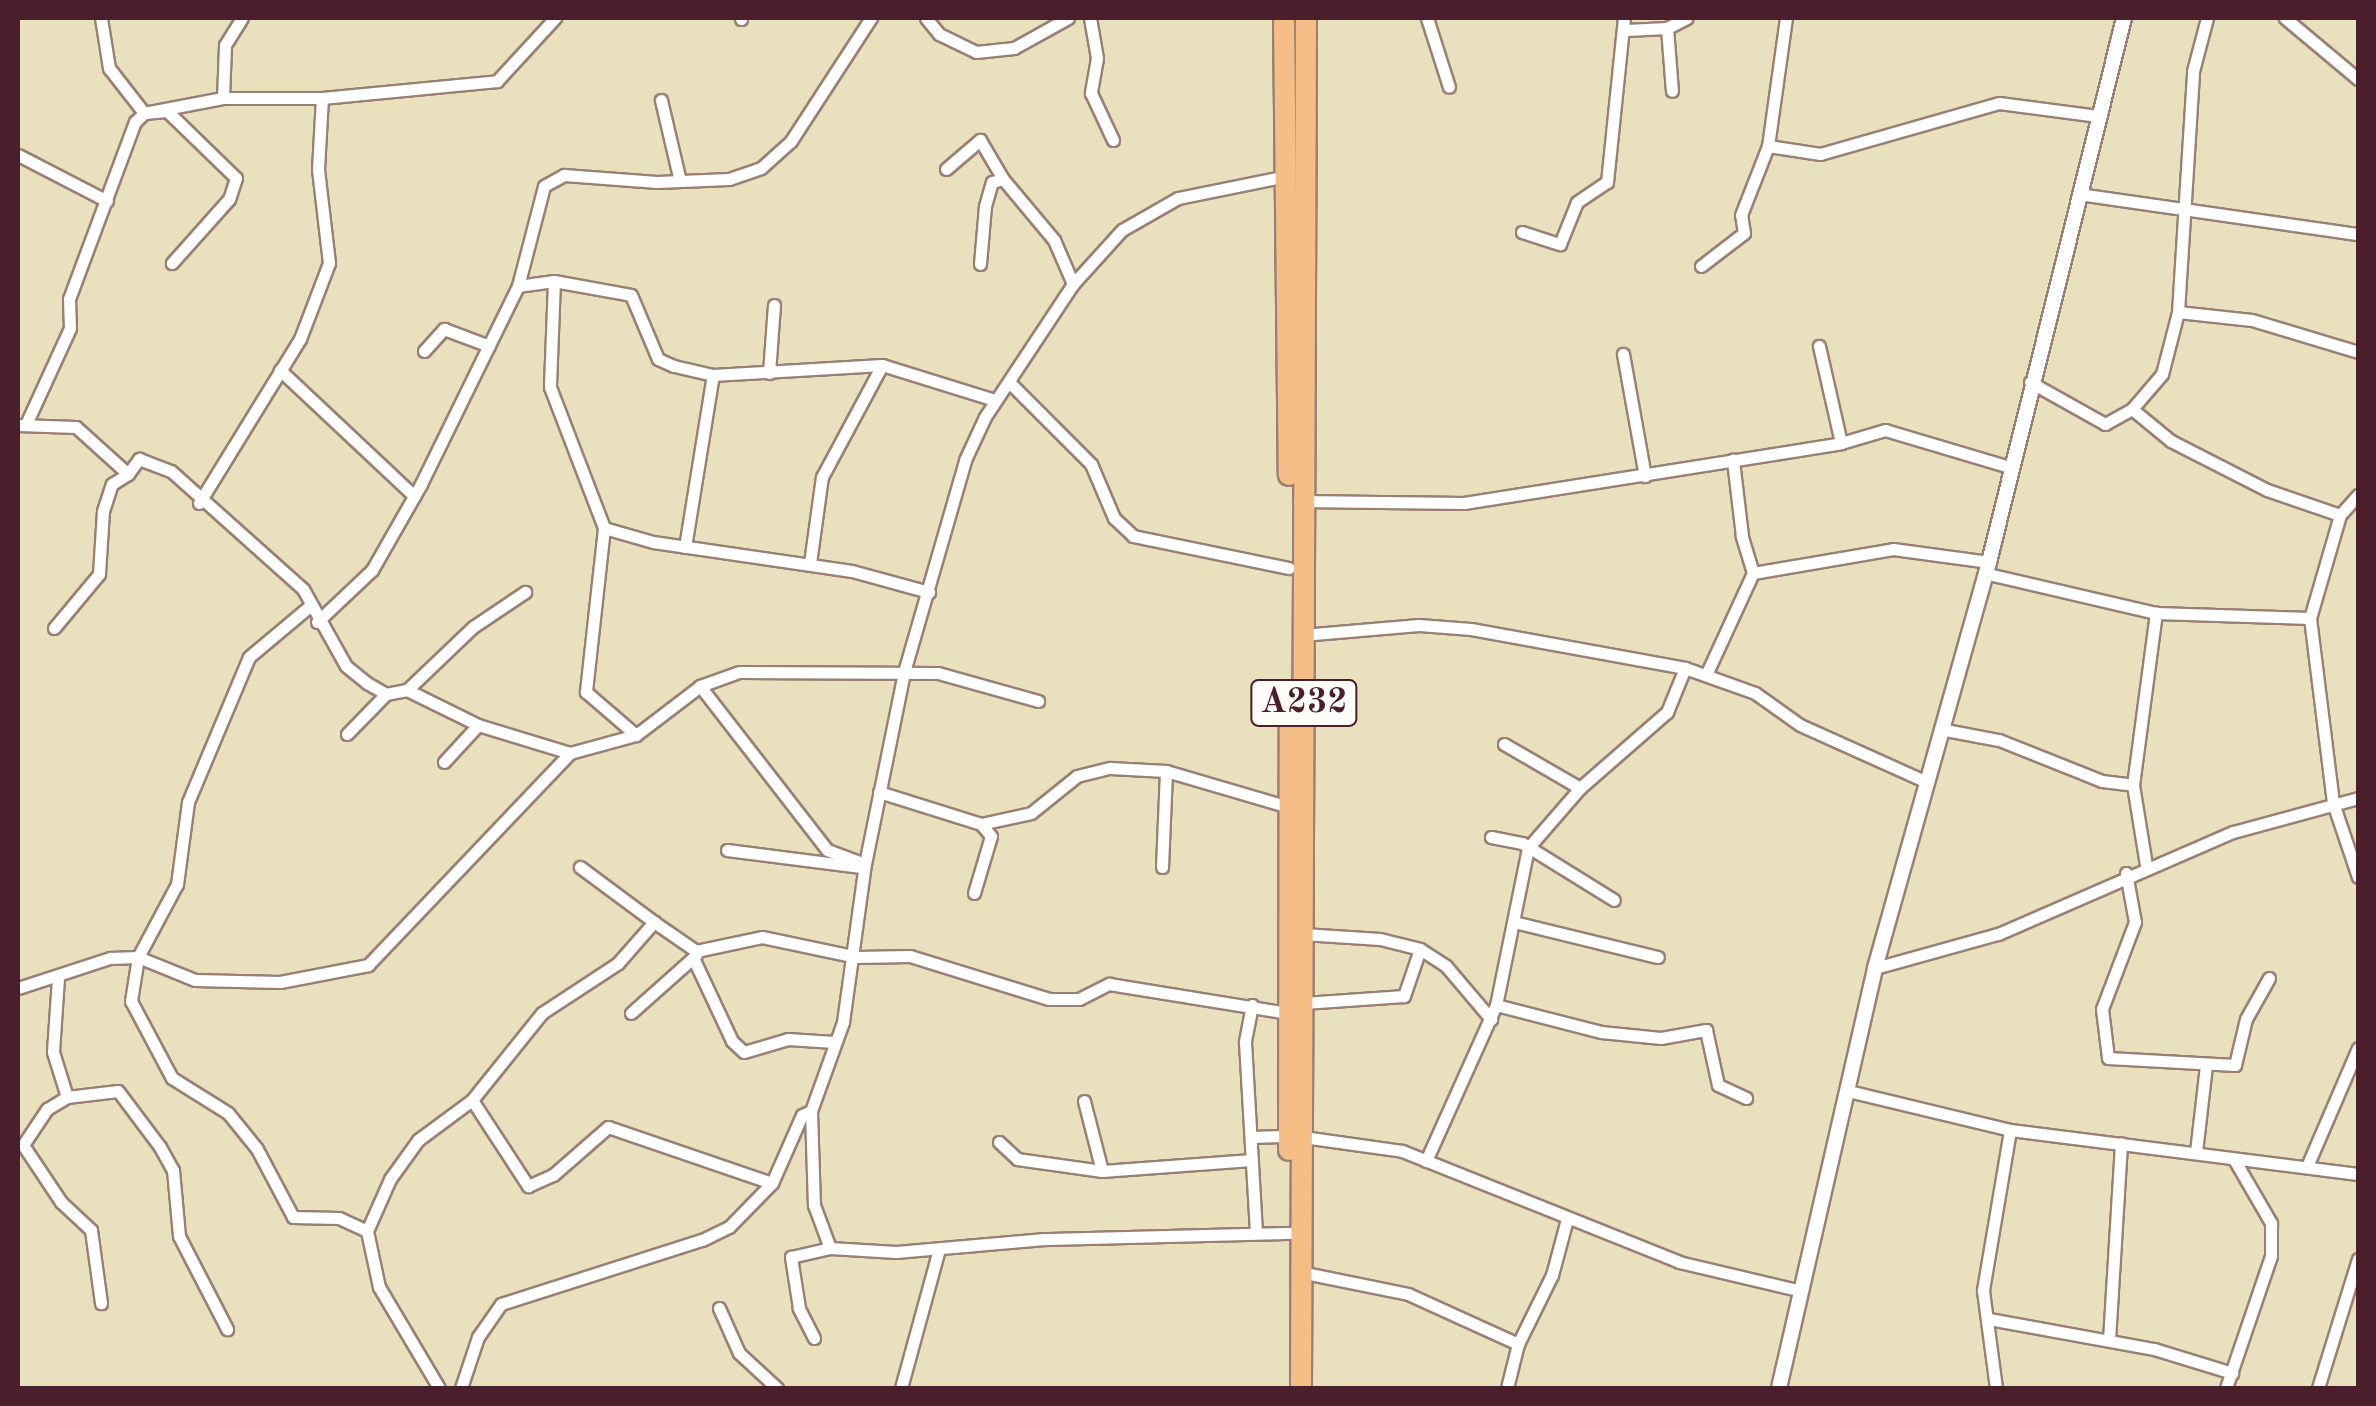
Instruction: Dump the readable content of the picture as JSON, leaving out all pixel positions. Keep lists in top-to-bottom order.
{
  "streets": {
    "highway": ["A232"]
  }
}
